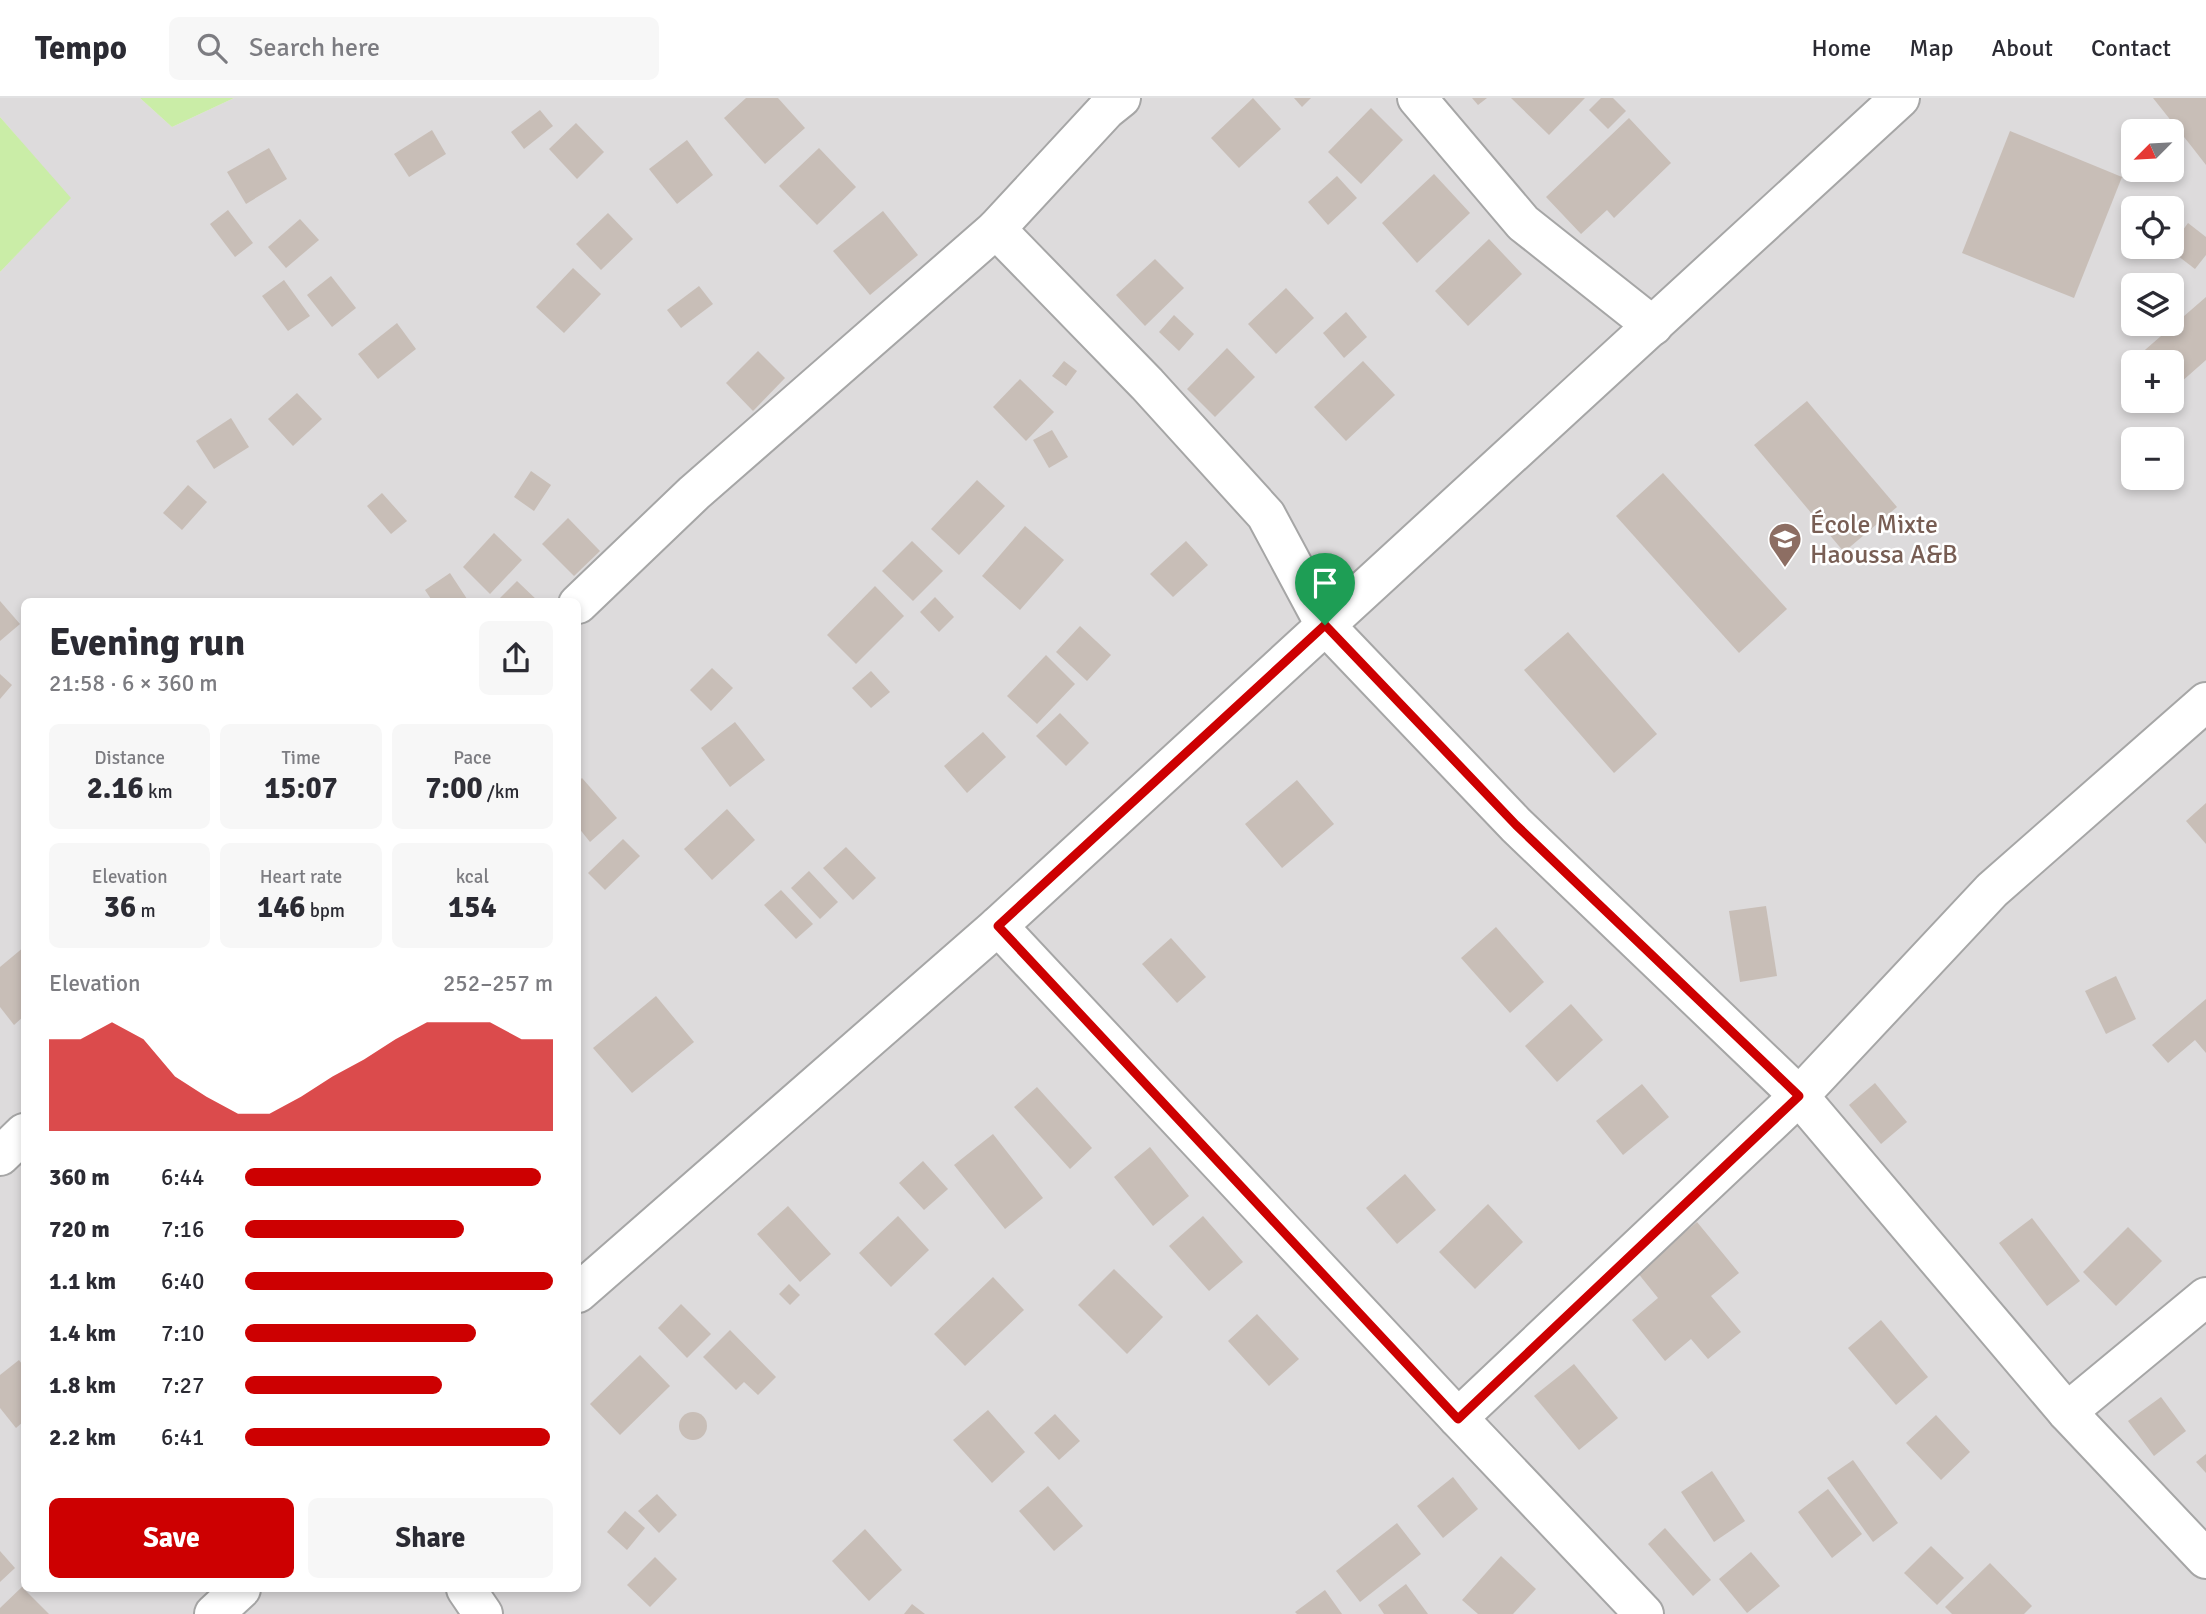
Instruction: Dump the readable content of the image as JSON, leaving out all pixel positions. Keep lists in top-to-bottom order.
{
  "places": {
    "school or university": ["École Mixte Haoussa A&B"]
  },
  "north": "bottom left",
  "page": {
    "header": "Tempo",
    "search": "Search here",
    "nav": [
      "Home",
      "Map",
      "About",
      "Contact"
    ],
    "map_buttons": ["+", "−"],
    "heading": ["Evening run", "21:58 · 6 × 360 m"],
    "stats": [
      ["Distance", "2.16 km"],
      ["Time", "15:07"],
      ["Pace", "7:00 /km"],
      ["Elevation", "36 m"],
      ["Heart rate", "146 bpm"],
      ["kcal", "154"]
    ],
    "chart": ["Elevation", "252–257 m"],
    "list": [
      {
        "name": "360 m",
        "note": "6:44"
      },
      {
        "name": "720 m",
        "note": "7:16"
      },
      {
        "name": "1.1 km",
        "note": "6:40"
      },
      {
        "name": "1.4 km",
        "note": "7:10"
      },
      {
        "name": "1.8 km",
        "note": "7:27"
      },
      {
        "name": "2.2 km",
        "note": "6:41"
      }
    ],
    "buttons": ["Save", "Share"]
  }
}
